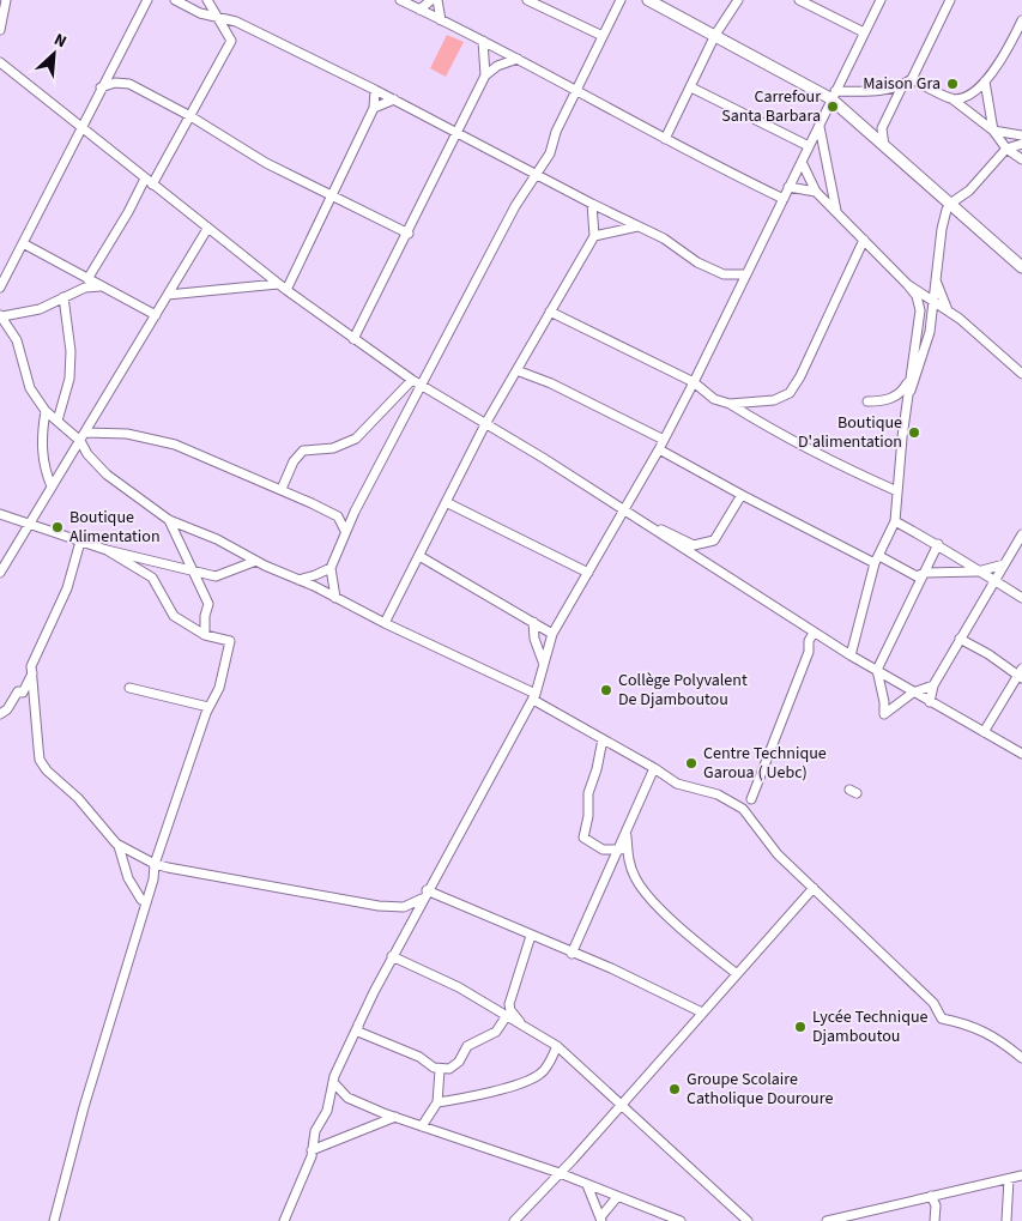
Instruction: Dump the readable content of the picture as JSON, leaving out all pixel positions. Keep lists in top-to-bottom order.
{
  "places": [
    "Maison Gra",
    "Carrefour Santa Barbara",
    "Boutique D'alimentation",
    "Boutique Alimentation",
    "Collège Polyvalent De Djamboutou",
    "Centre Technique Garoua ( Uebc)",
    "Lycée Technique Djamboutou",
    "Groupe Scolaire Catholique Douroure"
  ],
  "north": "top right"
}
